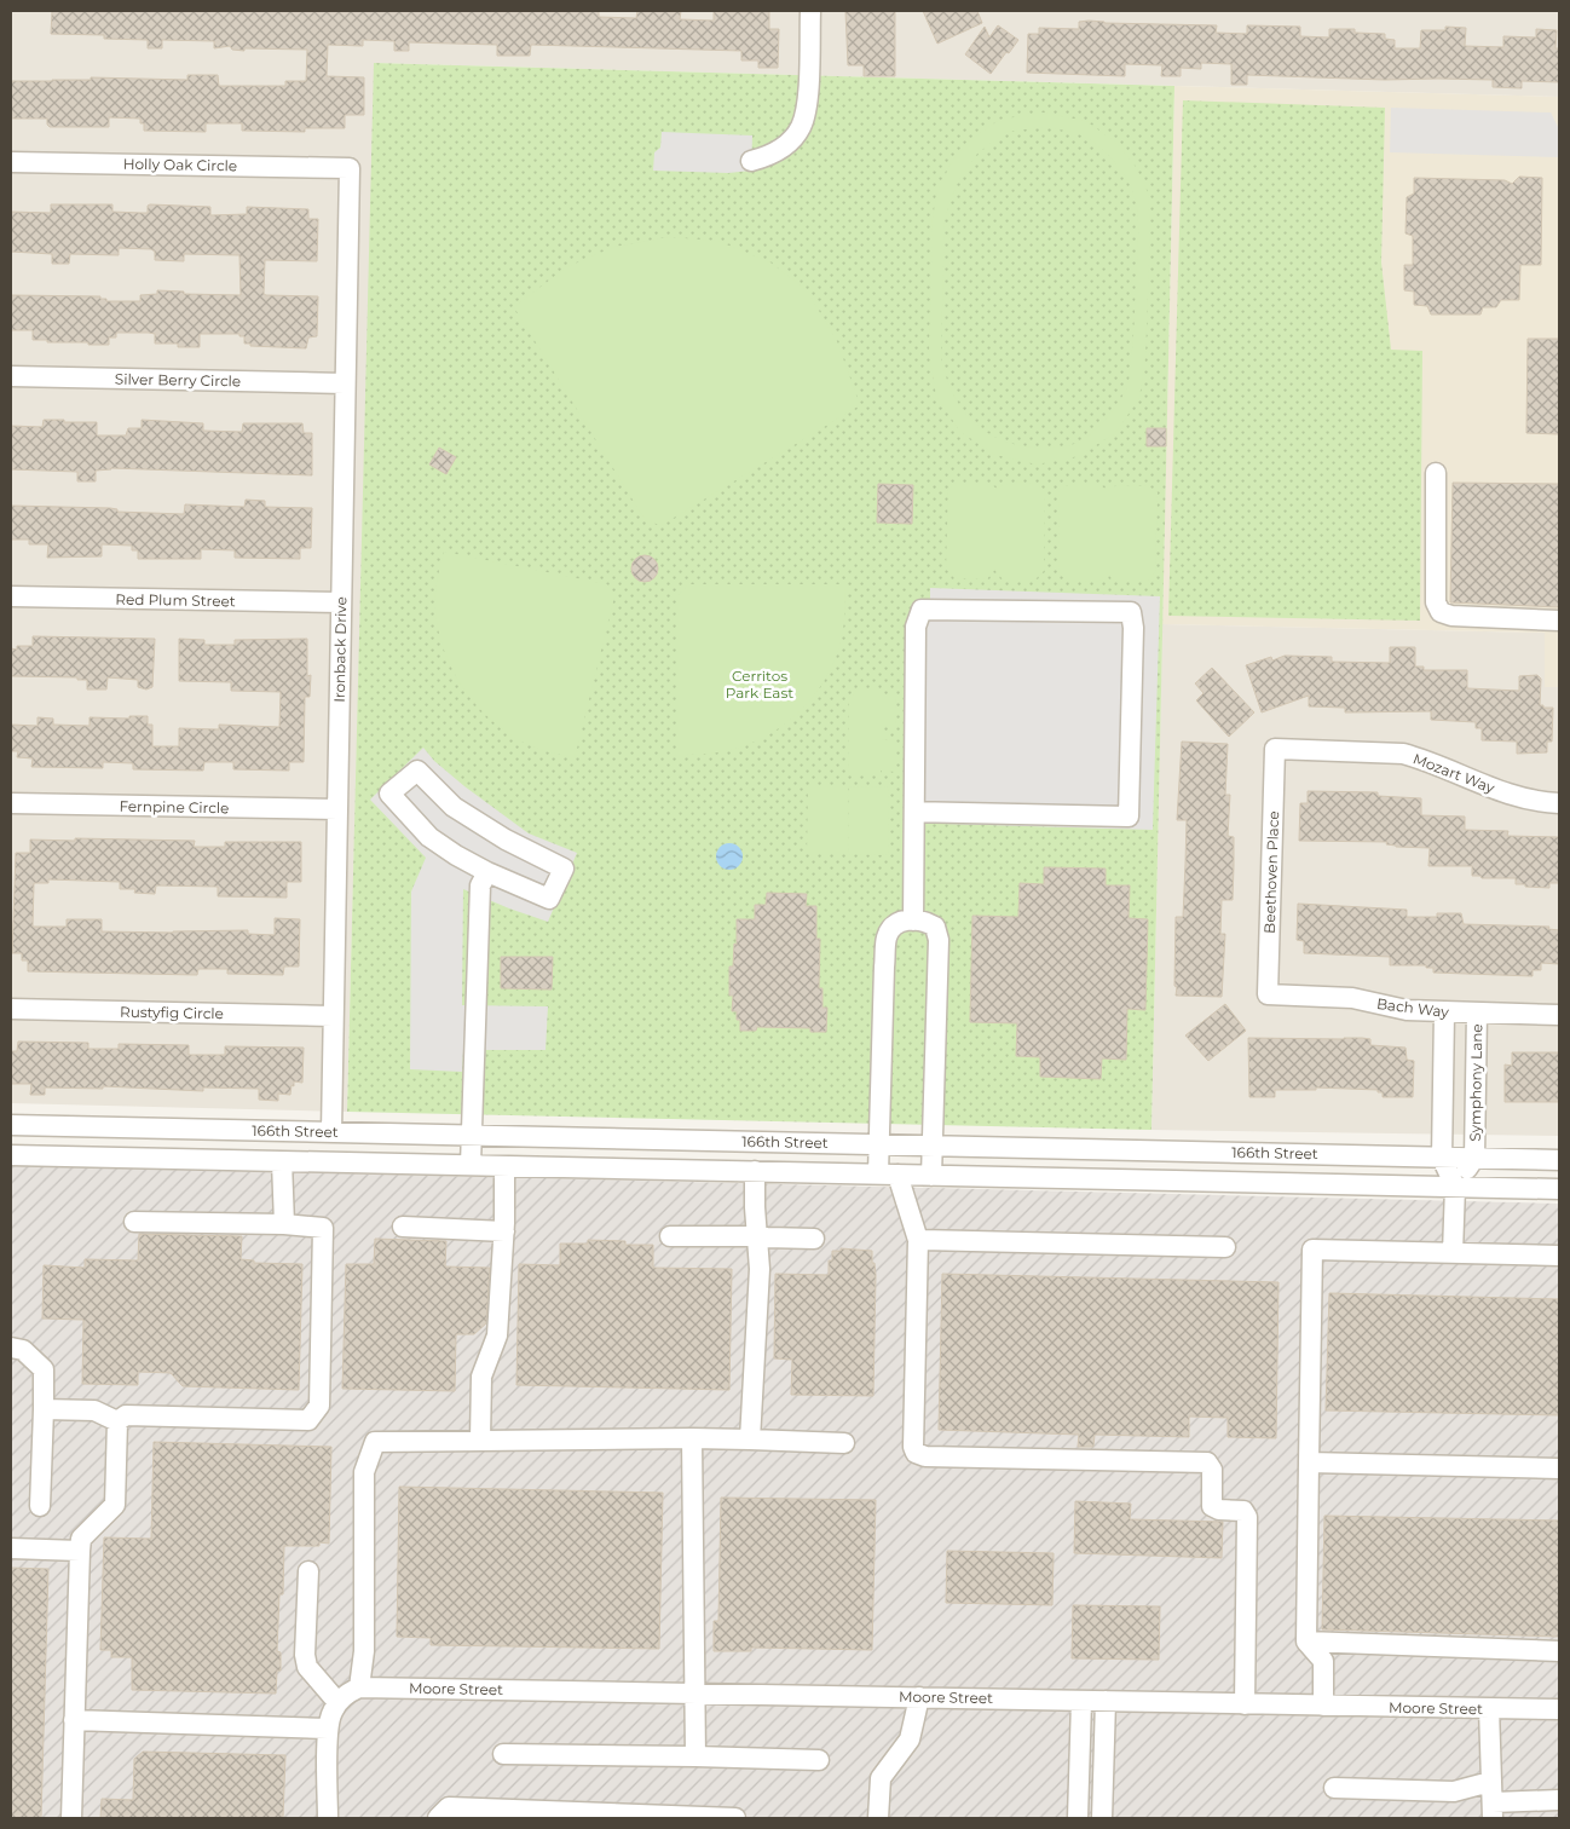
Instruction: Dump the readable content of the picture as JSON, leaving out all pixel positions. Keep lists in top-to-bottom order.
{
  "streets": {
    "street": [
      "Holly Oak Circle",
      "Silver Berry Circle",
      "Red Plum Street",
      "Ironback Drive",
      "Mozart Way",
      "Fernpine Circle",
      "Beethoven Place",
      "Bach Way",
      "Rustyfig Circle",
      "Symphony Lane",
      "166th Street",
      "Moore Street"
    ]
  },
  "crossings": [
    ["Holly Oak Circle", "Ironback Drive"],
    ["Silver Berry Circle", "Ironback Drive"],
    ["Red Plum Street", "Ironback Drive"],
    ["Ironback Drive", "Fernpine Circle"],
    ["Ironback Drive", "Rustyfig Circle"],
    ["Ironback Drive", "166th Street"],
    ["Mozart Way", "Beethoven Place"],
    ["Beethoven Place", "Bach Way"],
    ["Bach Way", "Symphony Lane"],
    ["Symphony Lane", "166th Street"]
  ],
  "parks": ["Cerritos Park East"]
}
